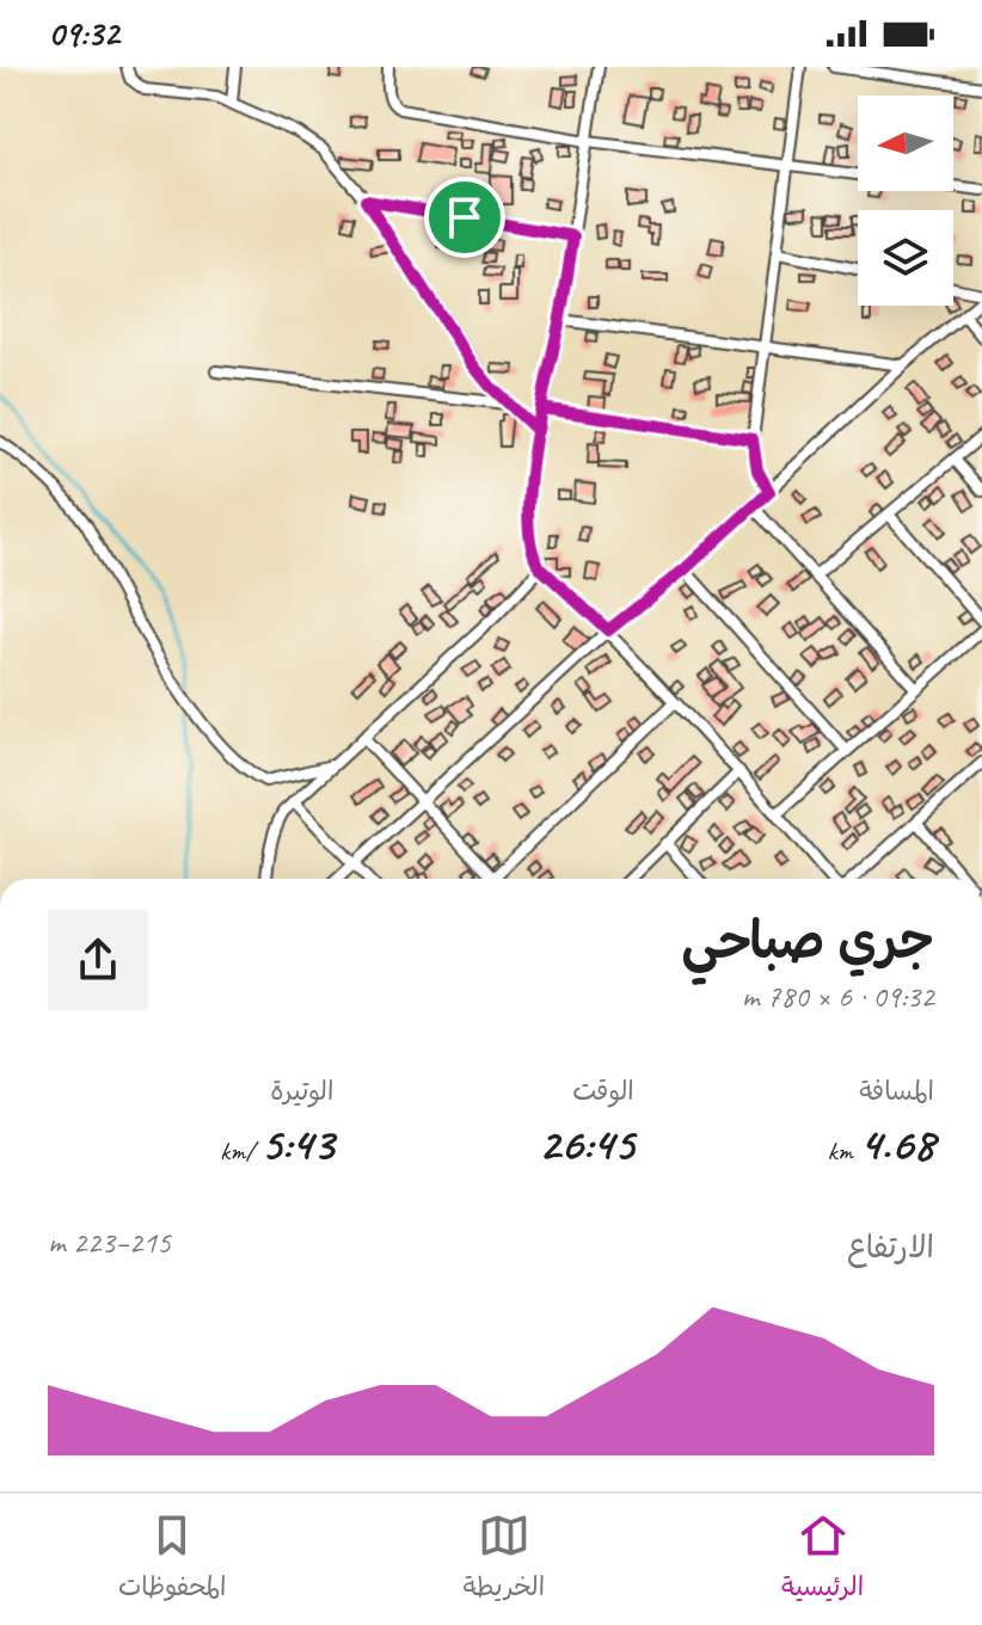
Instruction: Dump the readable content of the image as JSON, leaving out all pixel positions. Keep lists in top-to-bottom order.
{
  "north": "left",
  "page": {
    "status": "09:32",
    "heading": ["جري صباحي", "09:32 · 6 × 780 m"],
    "stats": [
      ["المسافة", "4.68 km"],
      ["الوقت", "26:45"],
      ["الوتيرة", "5:43 /km"]
    ],
    "chart": ["الارتفاع", "215–223 m"],
    "tabs": ["الرئيسية", "الخريطة", "المحفوظات"]
  }
}
